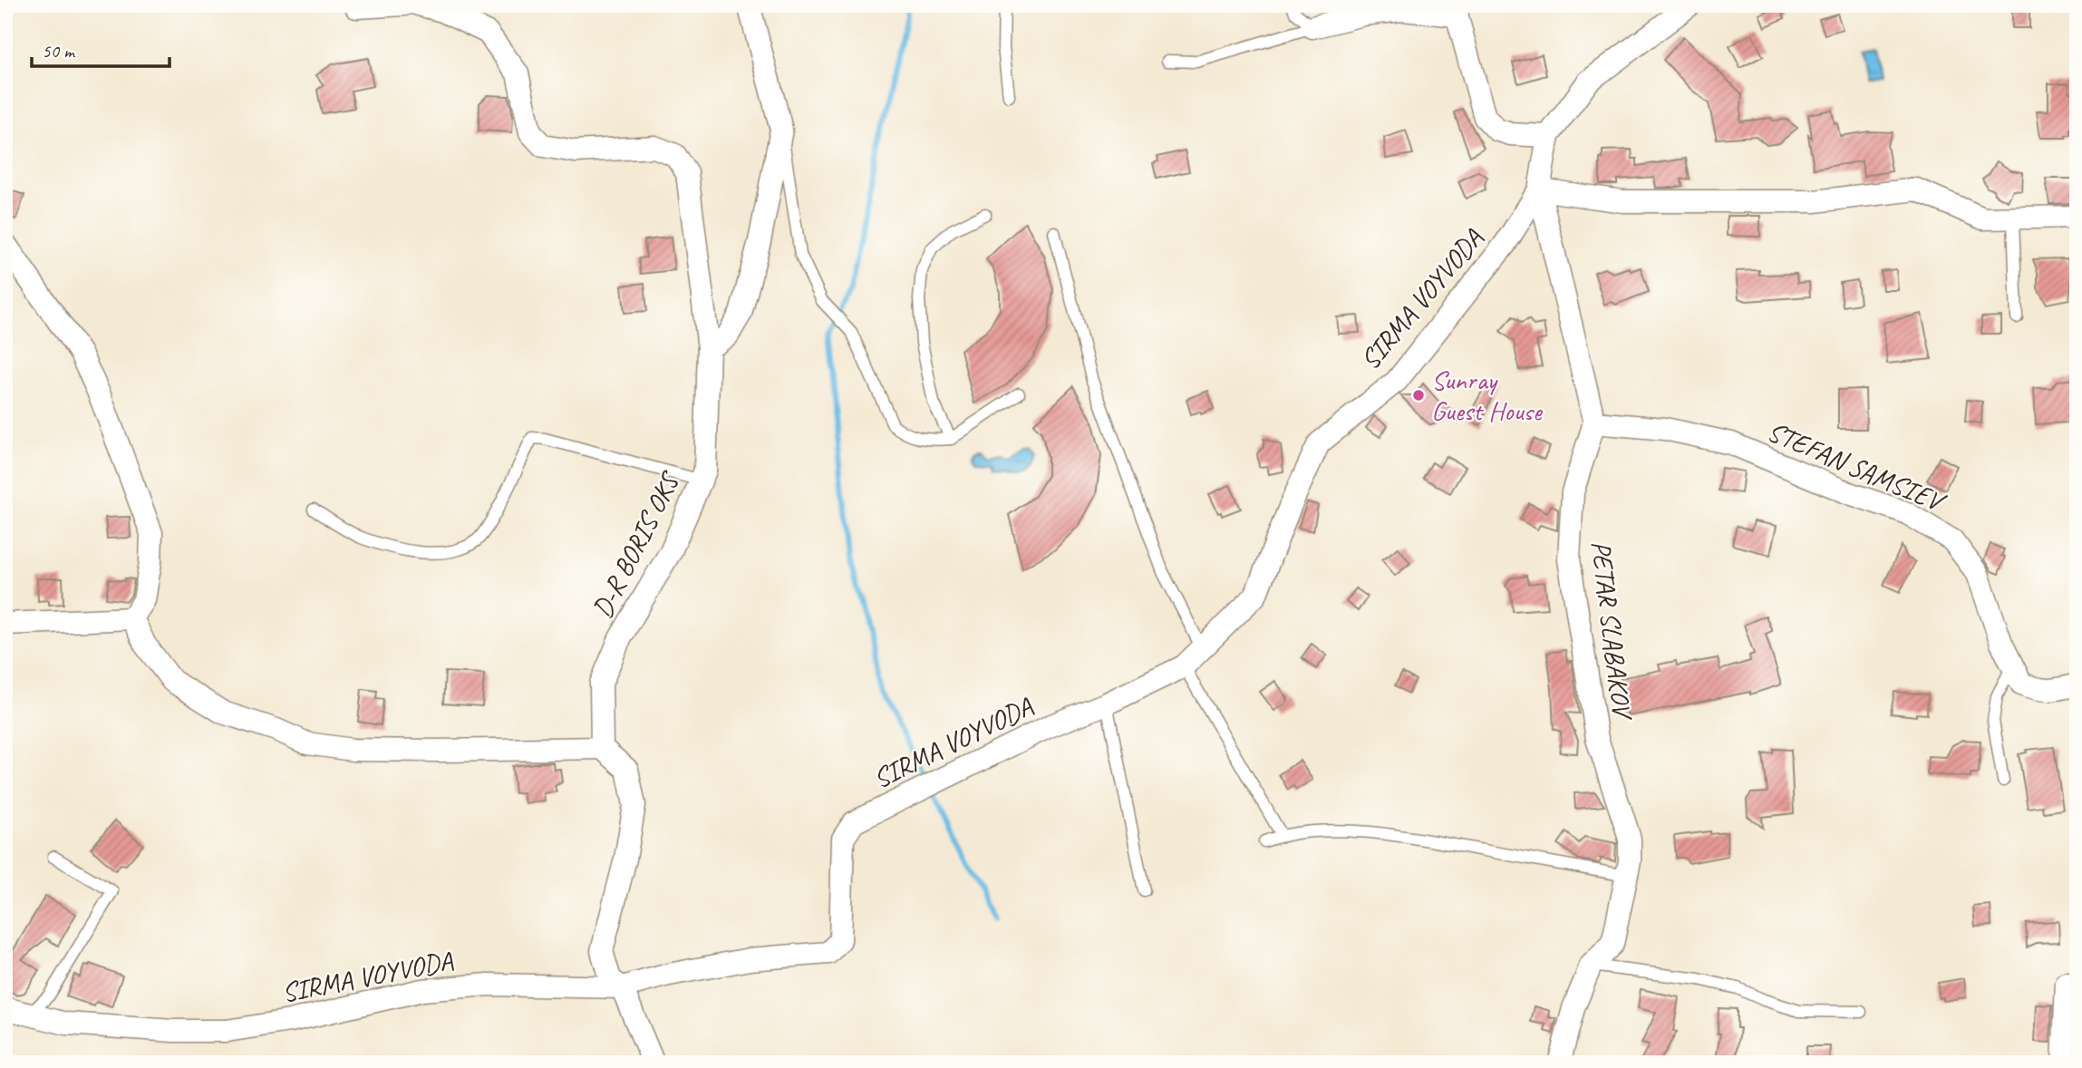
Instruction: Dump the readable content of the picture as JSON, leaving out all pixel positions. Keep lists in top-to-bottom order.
{
  "streets": {
    "street": [
      "SIRMA VOYVODA",
      "STEFAN SAMSIEV",
      "D-R BORIS OKS",
      "PETAR SLABAKOV"
    ]
  },
  "crossings": [
    ["STEFAN SAMSIEV", "PETAR SLABAKOV"]
  ],
  "places": ["Sunray Guest House"],
  "scale_bar": "50 m"
}
